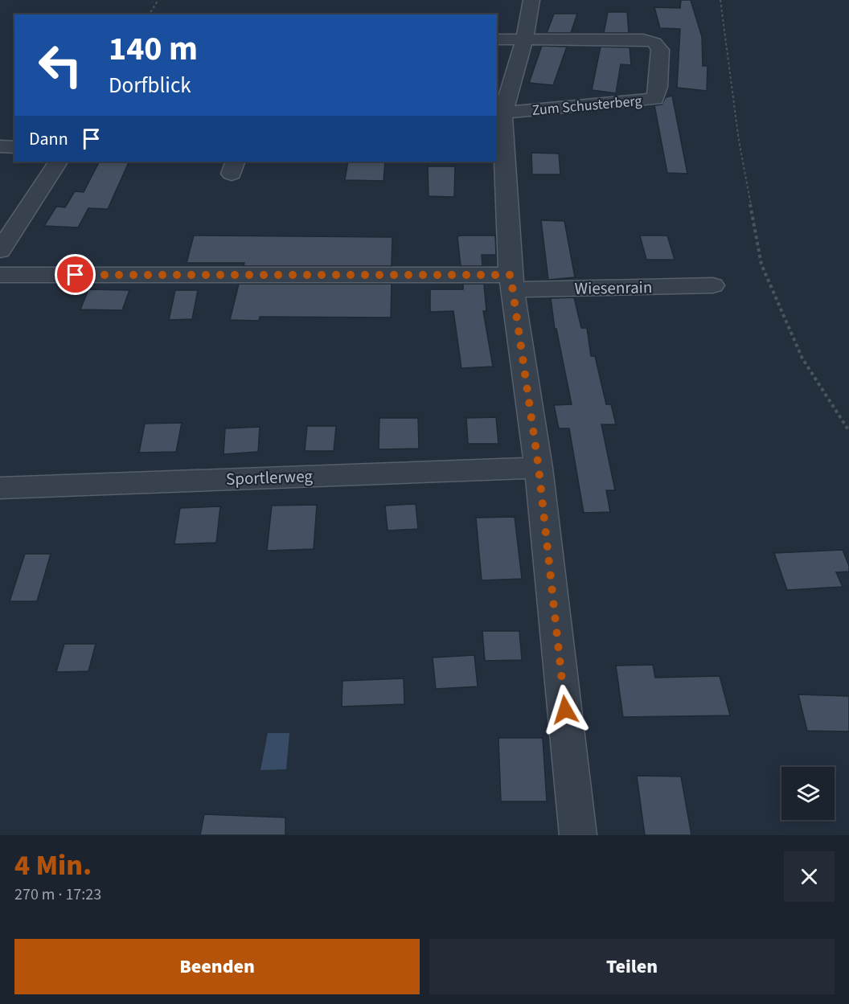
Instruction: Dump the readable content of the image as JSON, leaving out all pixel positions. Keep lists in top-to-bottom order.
{
  "streets": {
    "street": ["Zum Schusterberg", "Wiesenrain", "Sportlerweg"]
  },
  "page": {
    "turn": ["140 m", "Dorfblick"],
    "then": "Dann",
    "heading": ["4 Min.", "270 m · 17:23"],
    "buttons": ["Beenden", "Teilen"]
  }
}
